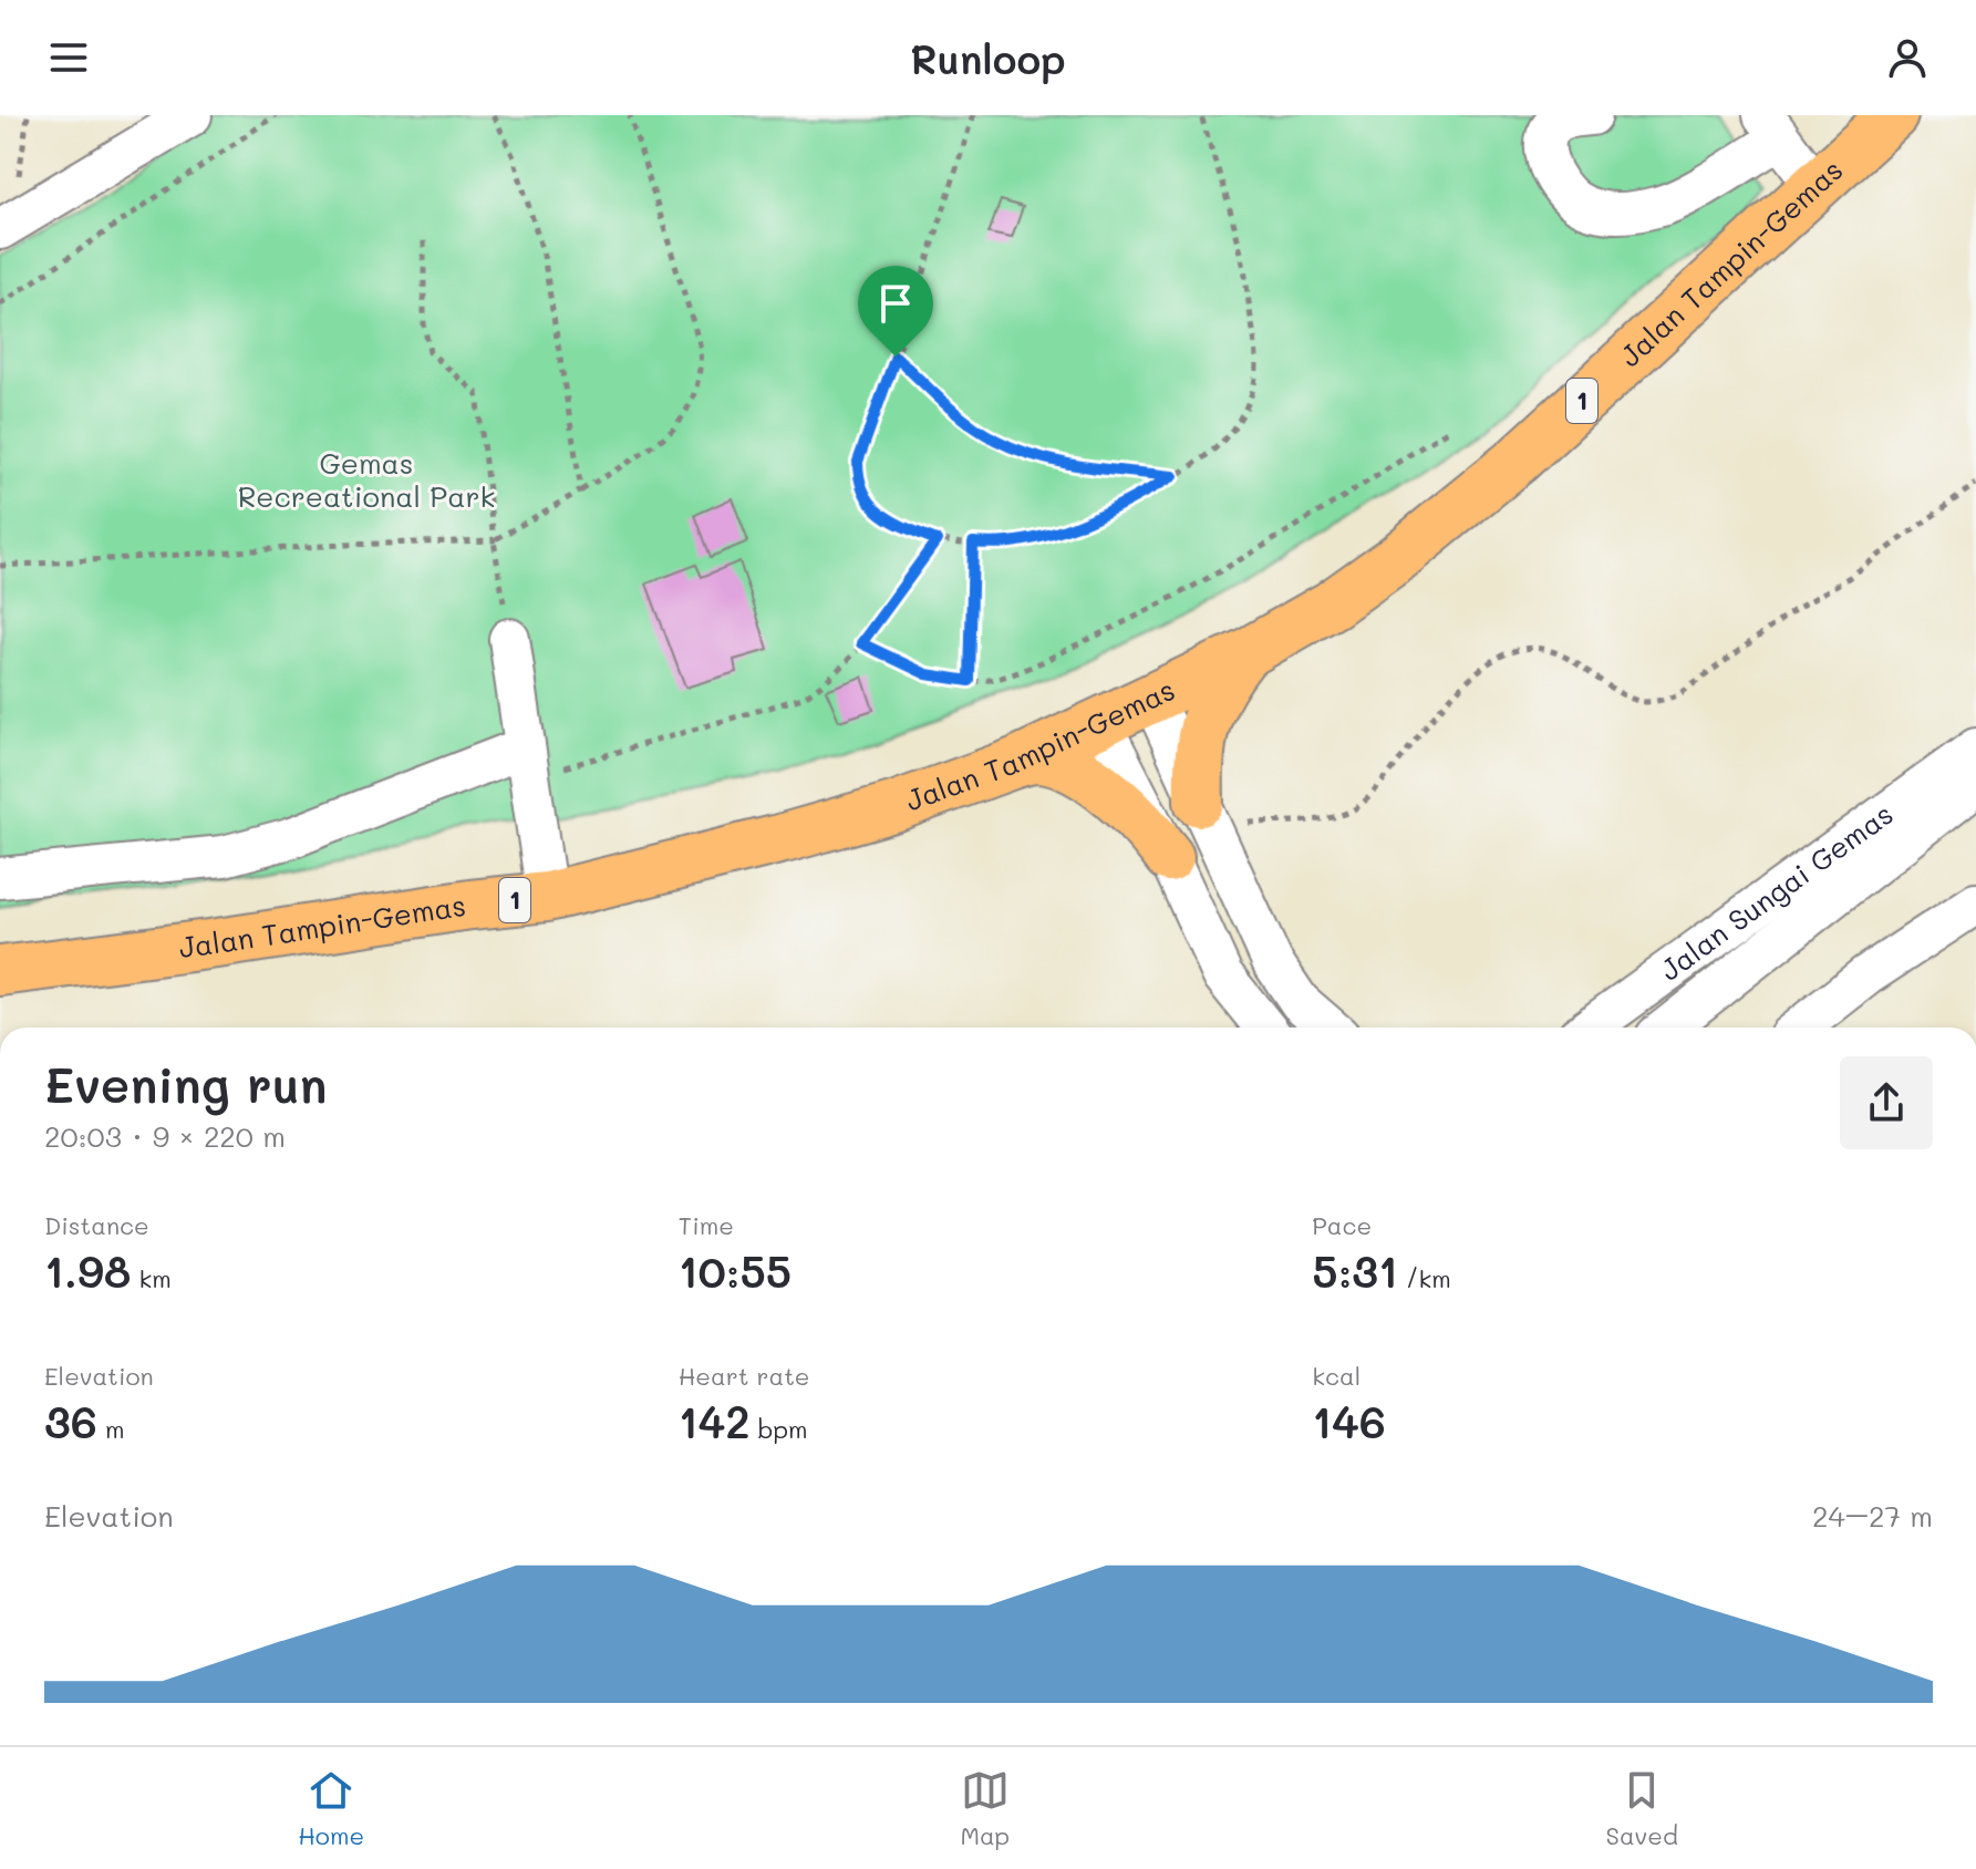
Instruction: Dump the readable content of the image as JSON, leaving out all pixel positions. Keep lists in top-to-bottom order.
{
  "streets": {
    "highway": ["Jalan Tampin-Gemas", "1"],
    "street": ["Jalan Sungai Gemas"]
  },
  "parks": ["Gemas Recreational Park"],
  "page": {
    "header": "Runloop",
    "heading": ["Evening run", "20:03 · 9 × 220 m"],
    "stats": [
      ["Distance", "1.98 km"],
      ["Time", "10:55"],
      ["Pace", "5:31 /km"],
      ["Elevation", "36 m"],
      ["Heart rate", "142 bpm"],
      ["kcal", "146"]
    ],
    "chart": ["Elevation", "24–27 m"],
    "tabs": ["Home", "Map", "Saved"]
  }
}
